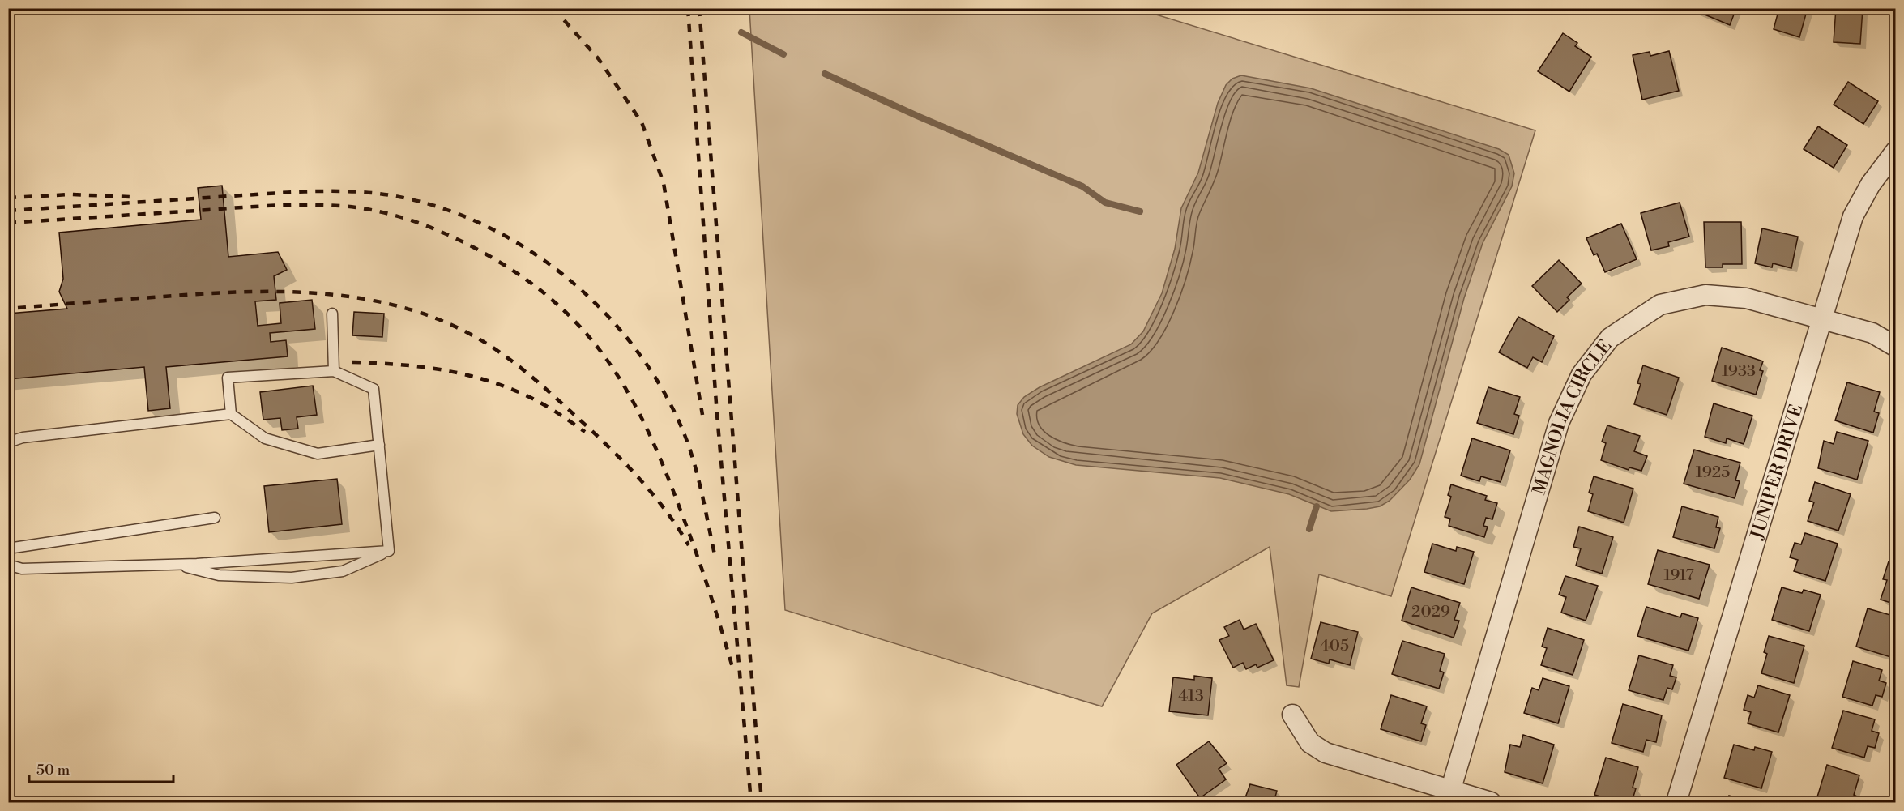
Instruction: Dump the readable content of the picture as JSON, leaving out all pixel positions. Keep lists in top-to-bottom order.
{
  "streets": {
    "street": ["MAGNOLIA CIRCLE", "JUNIPER DRIVE"]
  },
  "crossings": [
    ["MAGNOLIA CIRCLE", "JUNIPER DRIVE"]
  ],
  "house_numbers": [
    "1933",
    "1925",
    "1917",
    "2029",
    "405",
    "413"
  ],
  "scale_bar": "50 m"
}
